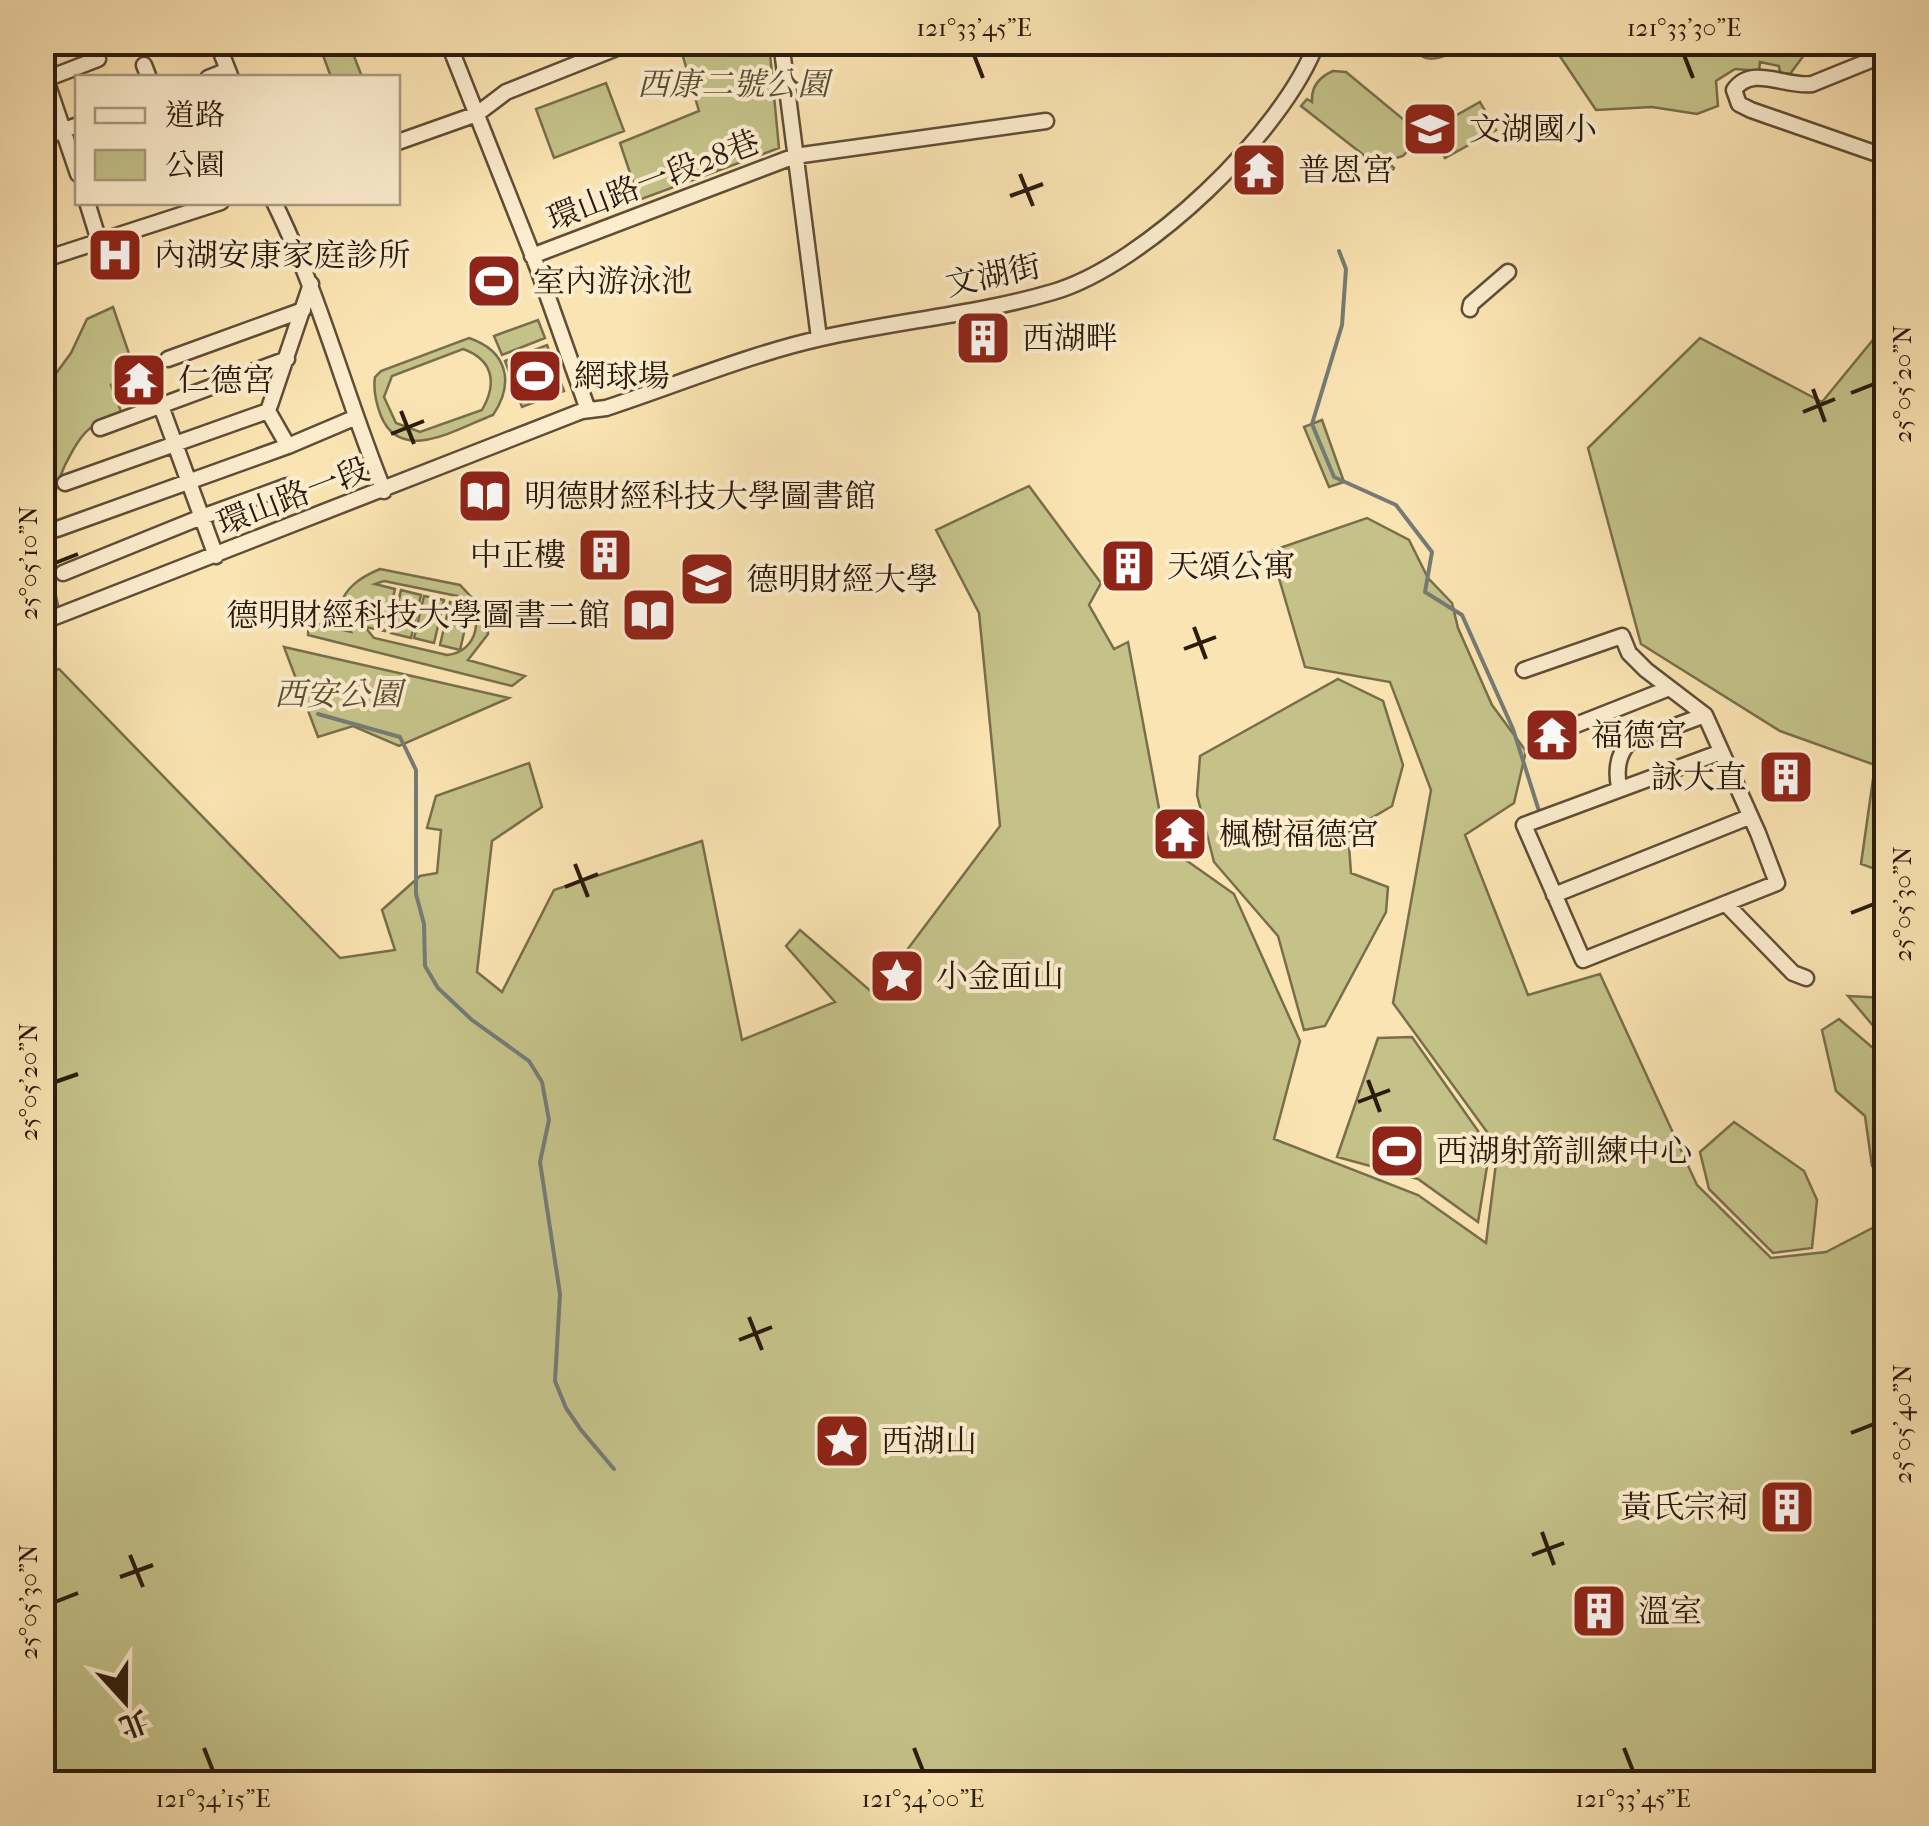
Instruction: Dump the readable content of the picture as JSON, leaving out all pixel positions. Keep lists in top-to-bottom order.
{
  "streets": {
    "street": ["環山路一段28巷", "文湖街", "環山路一段"]
  },
  "crossings": [
    ["文湖街", "環山路一段"]
  ],
  "parks": ["西康二號公園", "西安公園"],
  "places": {
    "school or university": ["文湖國小", "德明財經大學"],
    "temple": [
      "普恩宮",
      "仁德宮",
      "福德宮",
      "楓樹福德宮"
    ],
    "hospital": ["內湖安康家庭診所"],
    "sports": ["室內游泳池", "網球場", "西湖射箭訓練中心"],
    "building": [
      "西湖畔",
      "中正樓",
      "天頌公寓",
      "詠大直",
      "黃氏宗祠",
      "溫室"
    ],
    "library": ["明德財經科技大學圖書館", "德明財經科技大學圖書二館"],
    "place": ["小金面山", "西湖山"]
  },
  "legend": ["道路", "公園"],
  "north": "bottom",
  "coordinates": [
    "121°33'45\"E",
    "121°33'30\"E",
    "25°05'20\"N",
    "25°05'10\"N",
    "25°05'30\"N",
    "25°05'40\"N",
    "121°34'15\"E",
    "121°34'00\"E"
  ]
}
